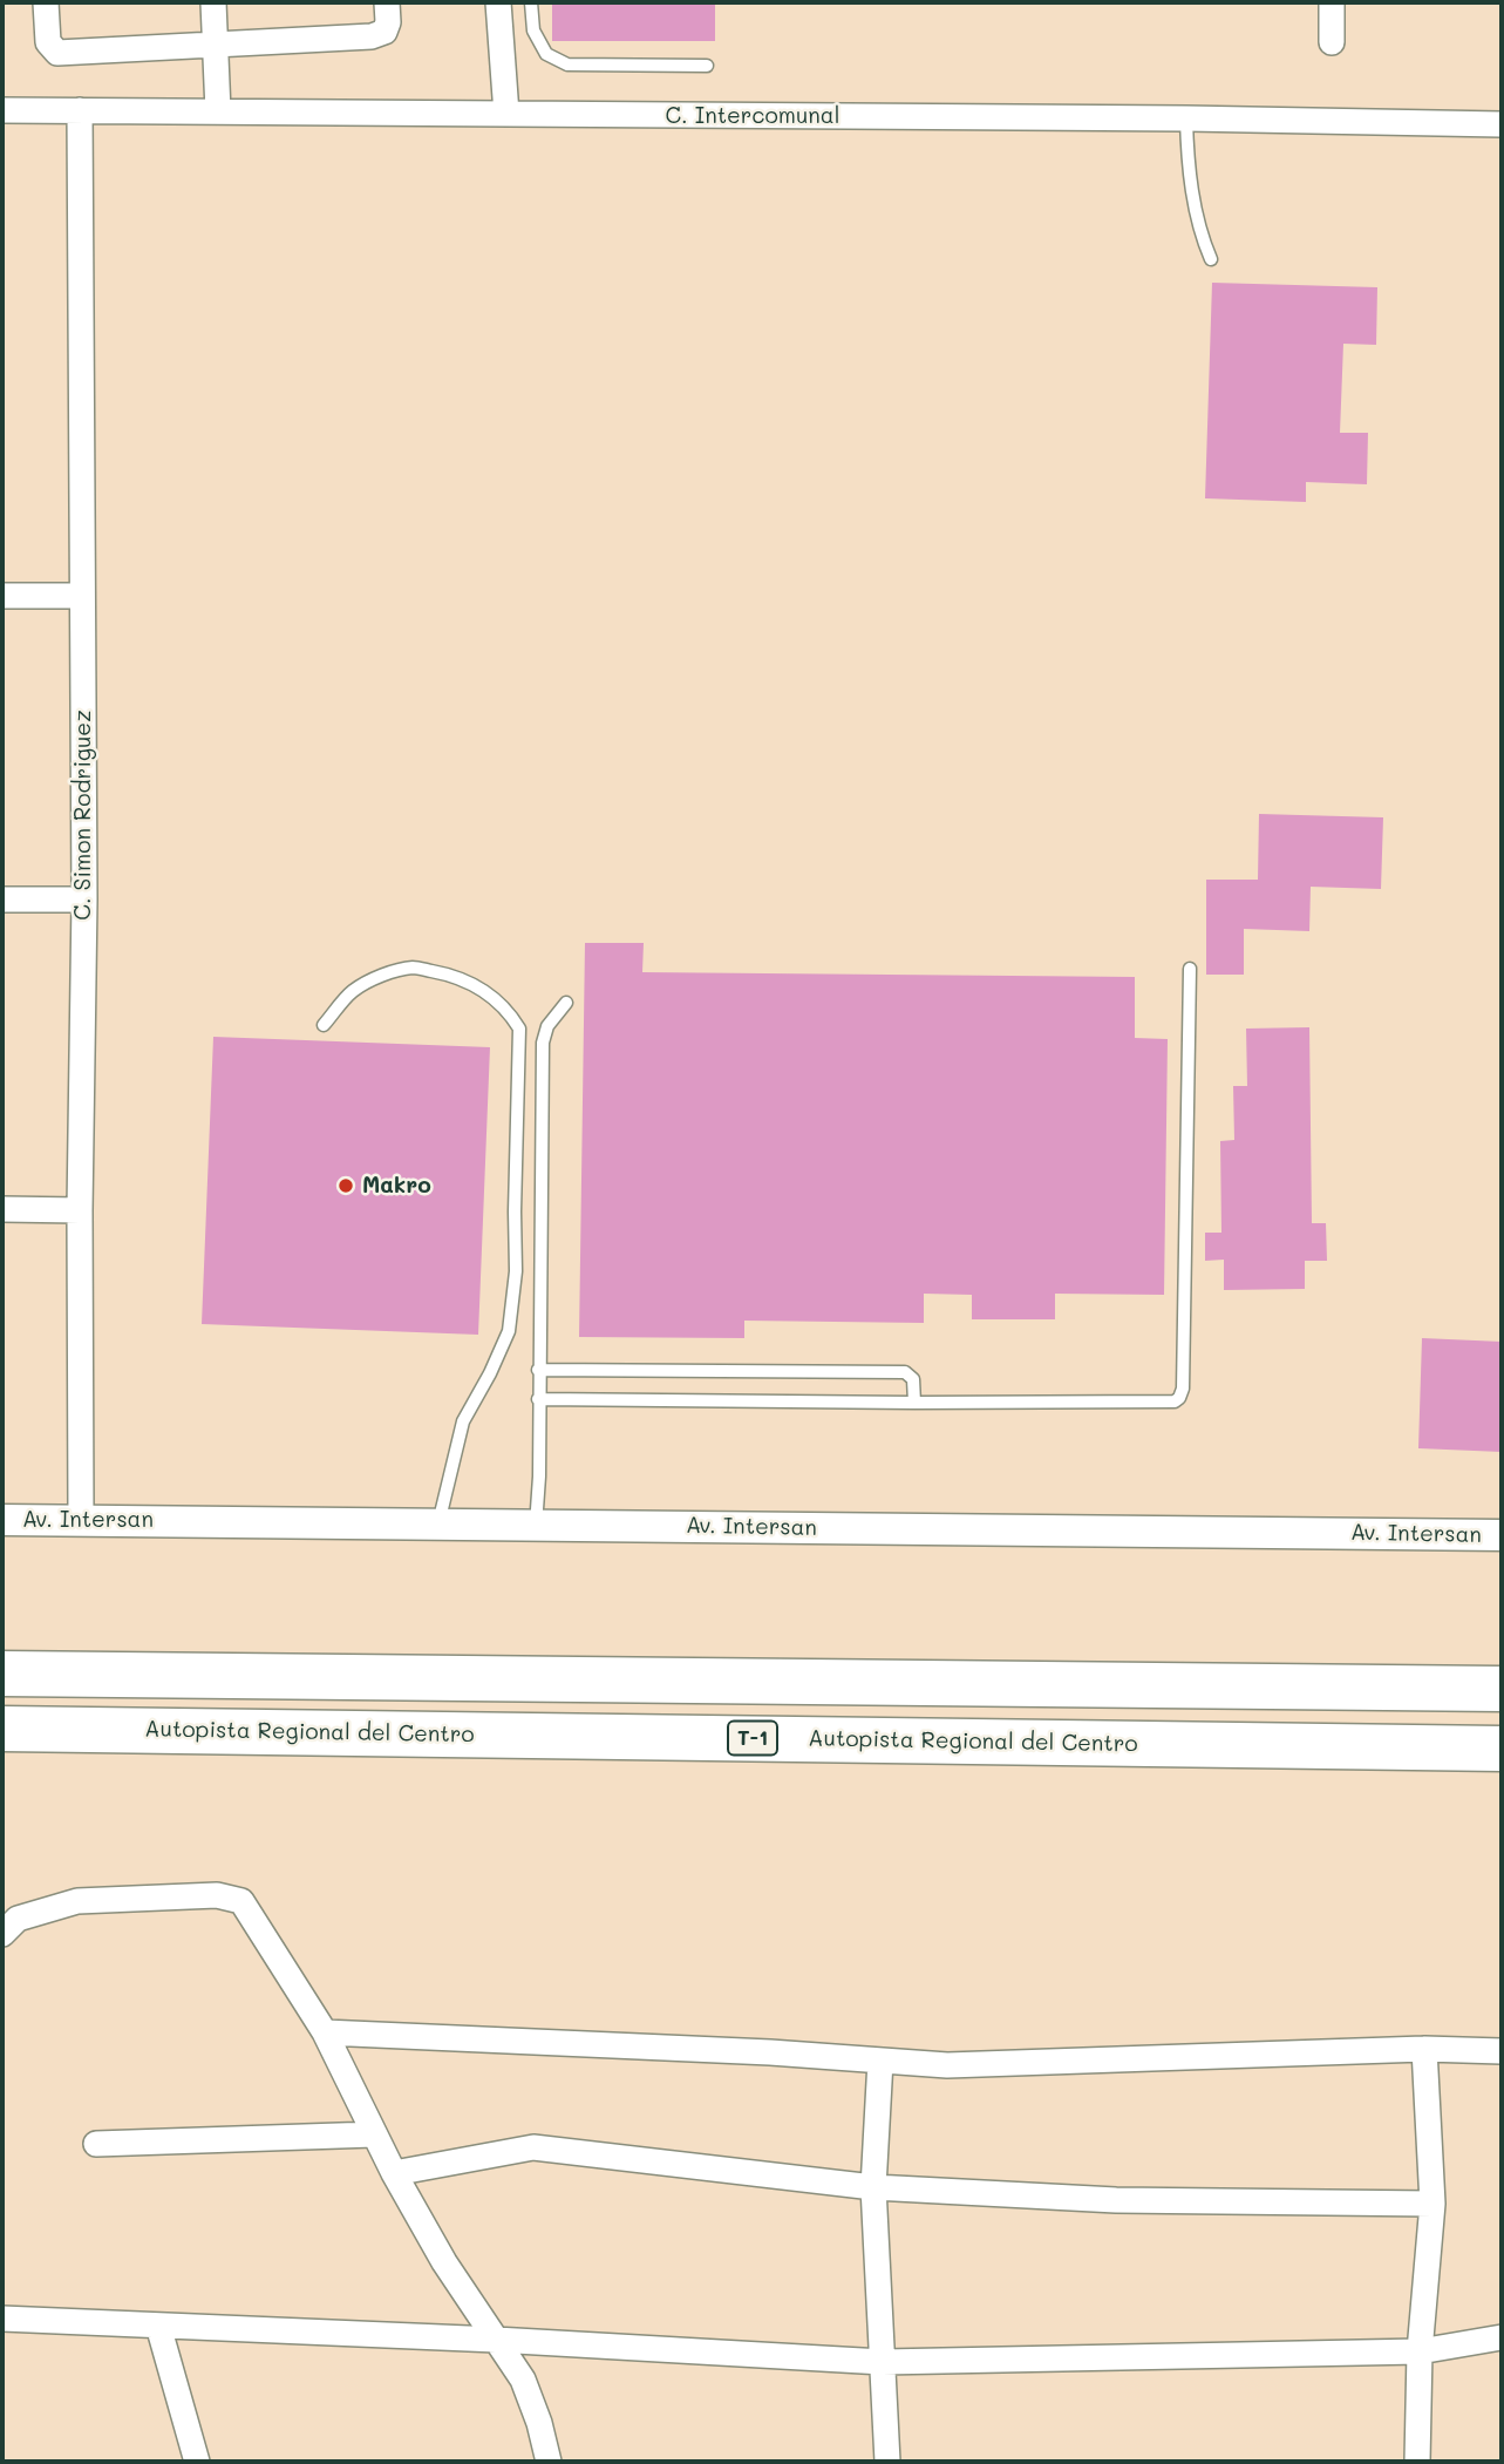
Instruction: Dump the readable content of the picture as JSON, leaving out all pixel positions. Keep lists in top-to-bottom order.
{
  "streets": {
    "highway": ["Autopista Regional del Centro", "T-1"],
    "street": ["C. Intercomunal", "C. Simon Rodriguez", "Av. Intersan"]
  },
  "crossings": [
    ["C. Intercomunal", "C. Simon Rodriguez"],
    ["C. Simon Rodriguez", "Av. Intersan"]
  ],
  "places": ["Makro"]
}
